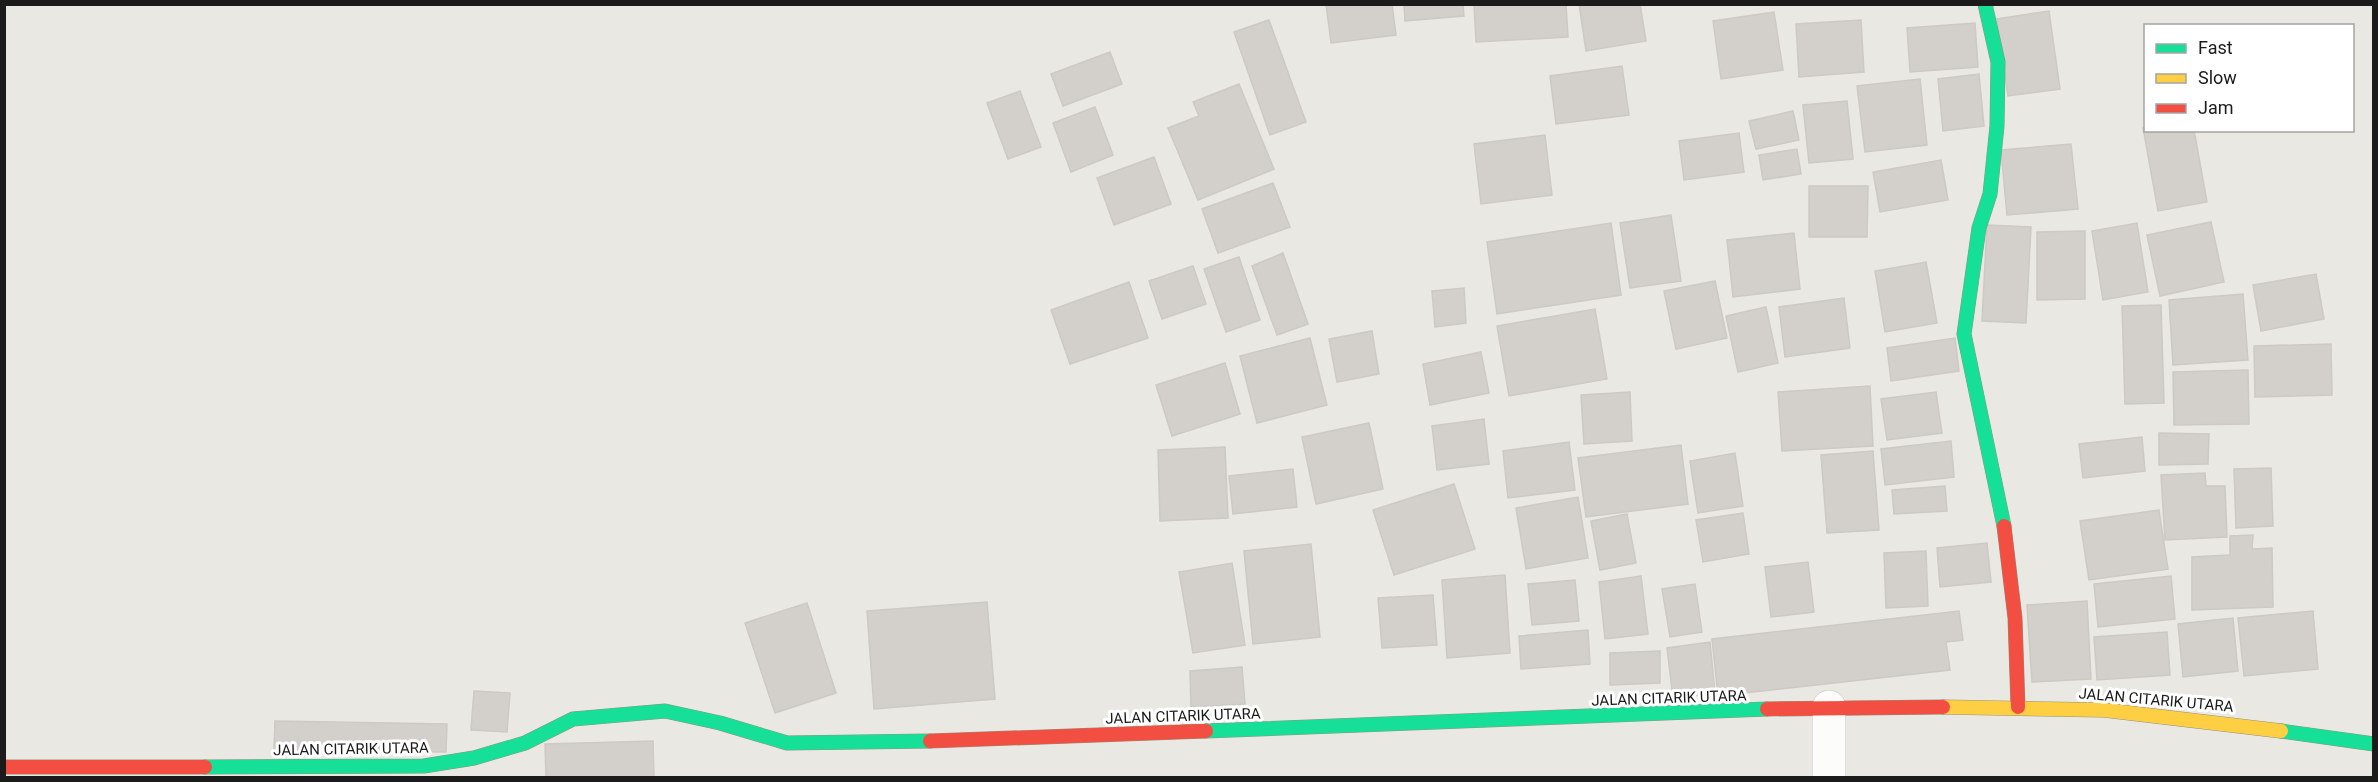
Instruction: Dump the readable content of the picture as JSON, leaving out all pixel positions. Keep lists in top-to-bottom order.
{
  "streets": {
    "street": ["JALAN CITARIK UTARA"]
  },
  "legend": ["Fast", "Slow", "Jam"]
}
